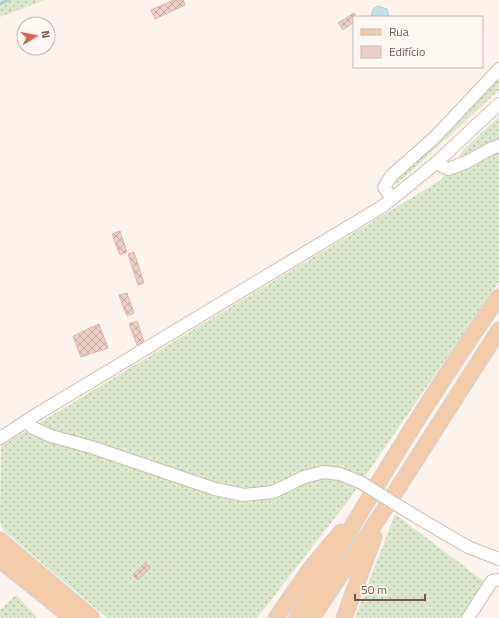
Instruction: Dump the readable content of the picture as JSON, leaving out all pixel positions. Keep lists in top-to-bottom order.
{
  "legend": ["Rua", "Edifício"],
  "scale_bar": "50 m",
  "north": "right"
}
